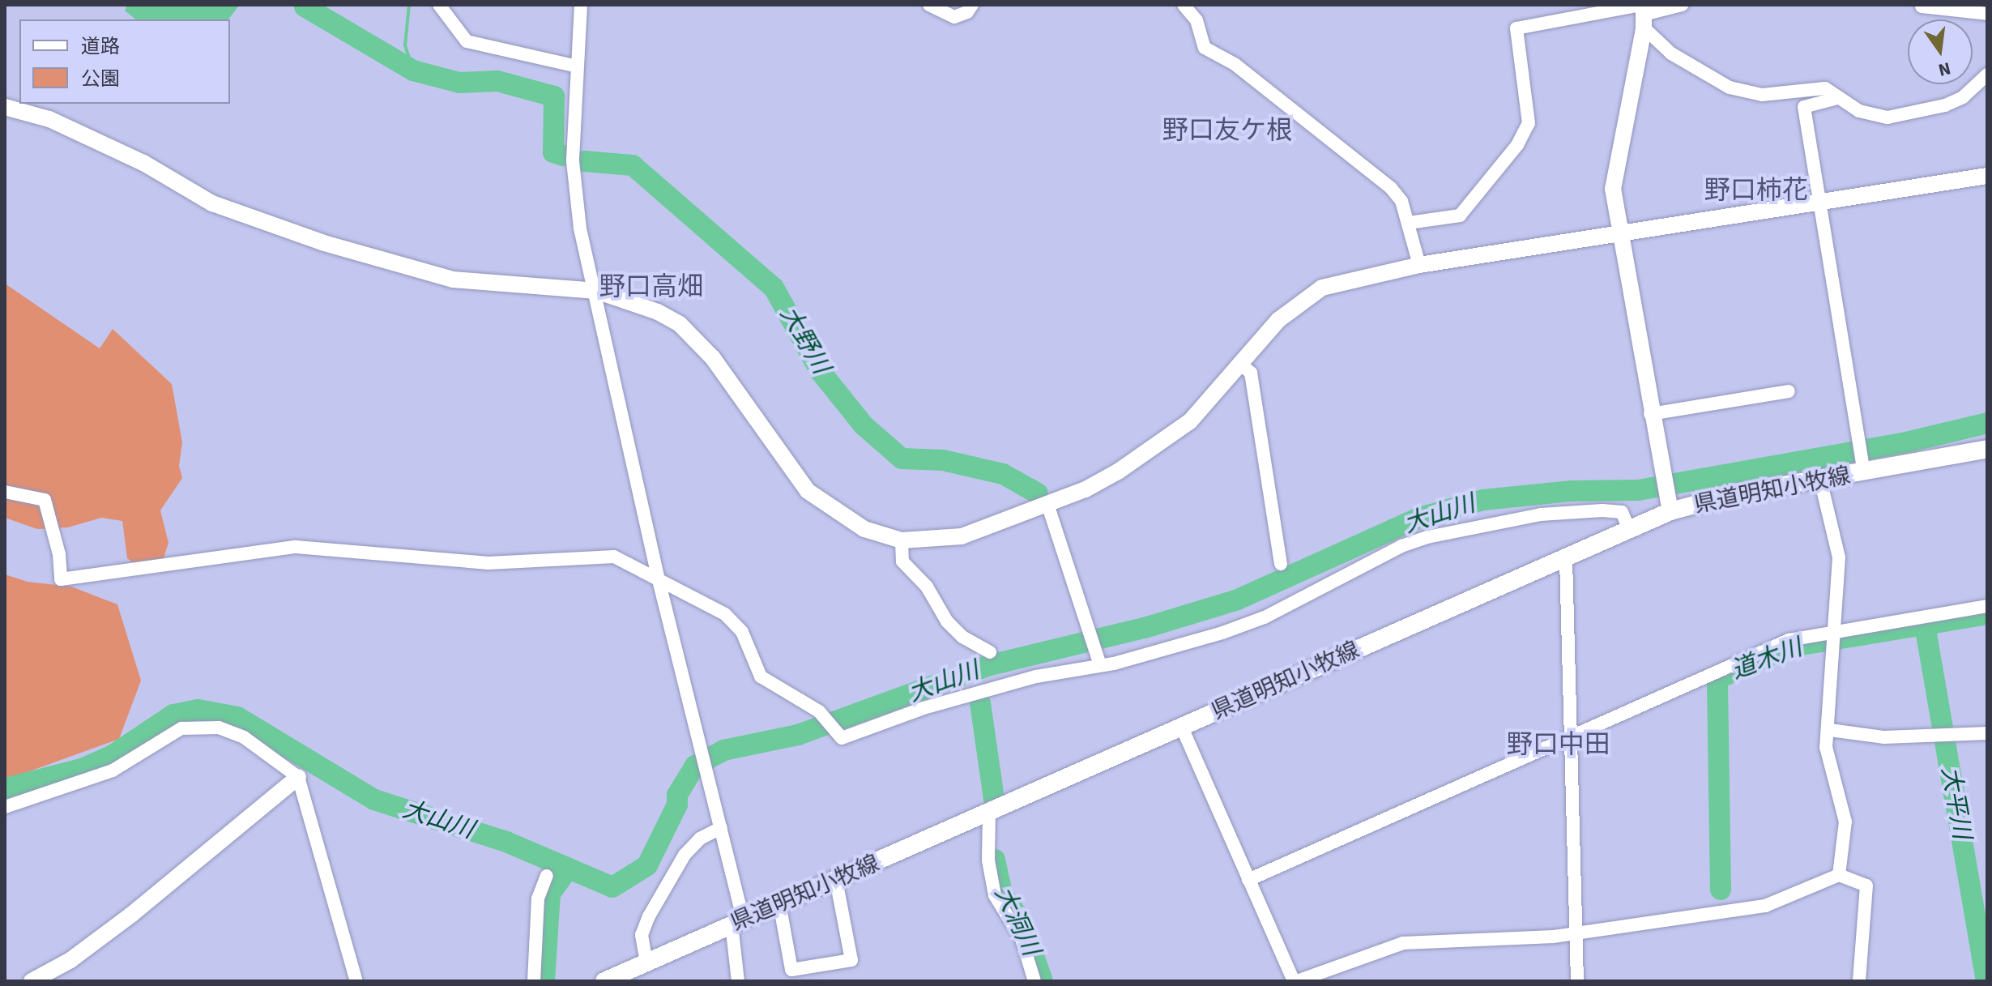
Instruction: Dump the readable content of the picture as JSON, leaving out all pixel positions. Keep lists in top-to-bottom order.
{
  "streets": {
    "main road": ["県道明知小牧線"]
  },
  "districts": [
    "野口友ケ根",
    "野口柿花",
    "野口高畑",
    "野口中田"
  ],
  "water": [
    "大野川",
    "大山川",
    "道木川",
    "大平川",
    "大洞川"
  ],
  "legend": ["道路", "公園"],
  "north": "bottom"
}
